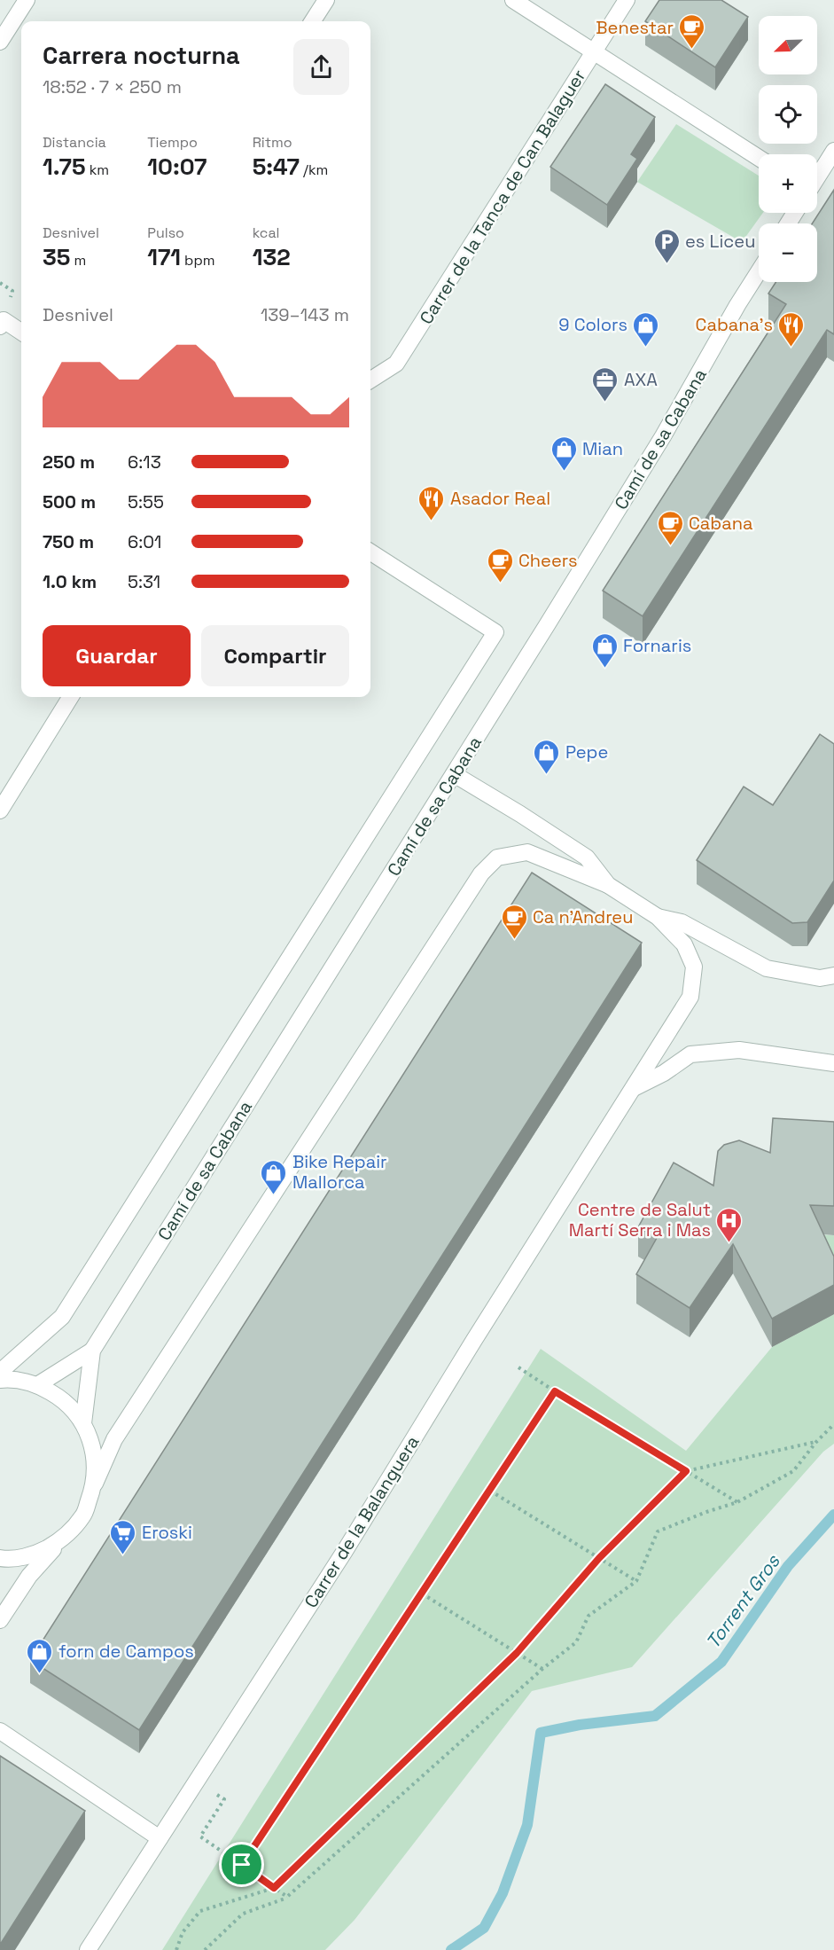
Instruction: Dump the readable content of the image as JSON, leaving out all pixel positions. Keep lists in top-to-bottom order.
{
  "streets": {
    "street": ["Carrer de la Tanca de Can Balaguer", "Camí de sa Cabana", "Carrer de la Balanguera"]
  },
  "water": ["Torrent Gros"],
  "places": {
    "cafe": [
      "Benestar",
      "Cabana",
      "Cheers",
      "Ca n'Andreu"
    ],
    "parking": ["es Liceu"],
    "shop": [
      "9 Colors",
      "Mian",
      "Fornaris",
      "Pepe",
      "Bike Repair Mallorca",
      "forn de Campos"
    ],
    "restaurant": ["Cabana's", "Asador Real"],
    "office": ["AXA"],
    "hospital": ["Centre de Salut Martí Serra i Mas"],
    "supermarket": ["Eroski"]
  },
  "north": "bottom left",
  "page": {
    "map_buttons": ["+", "−"],
    "heading": ["Carrera nocturna", "18:52 · 7 × 250 m"],
    "stats": [
      ["Distancia", "1.75 km"],
      ["Tiempo", "10:07"],
      ["Ritmo", "5:47 /km"],
      ["Desnivel", "35 m"],
      ["Pulso", "171 bpm"],
      ["kcal", "132"]
    ],
    "chart": ["Desnivel", "139–143 m"],
    "list": [
      {
        "name": "250 m",
        "note": "6:13"
      },
      {
        "name": "500 m",
        "note": "5:55"
      },
      {
        "name": "750 m",
        "note": "6:01"
      },
      {
        "name": "1.0 km",
        "note": "5:31"
      }
    ],
    "buttons": ["Guardar", "Compartir"]
  }
}
